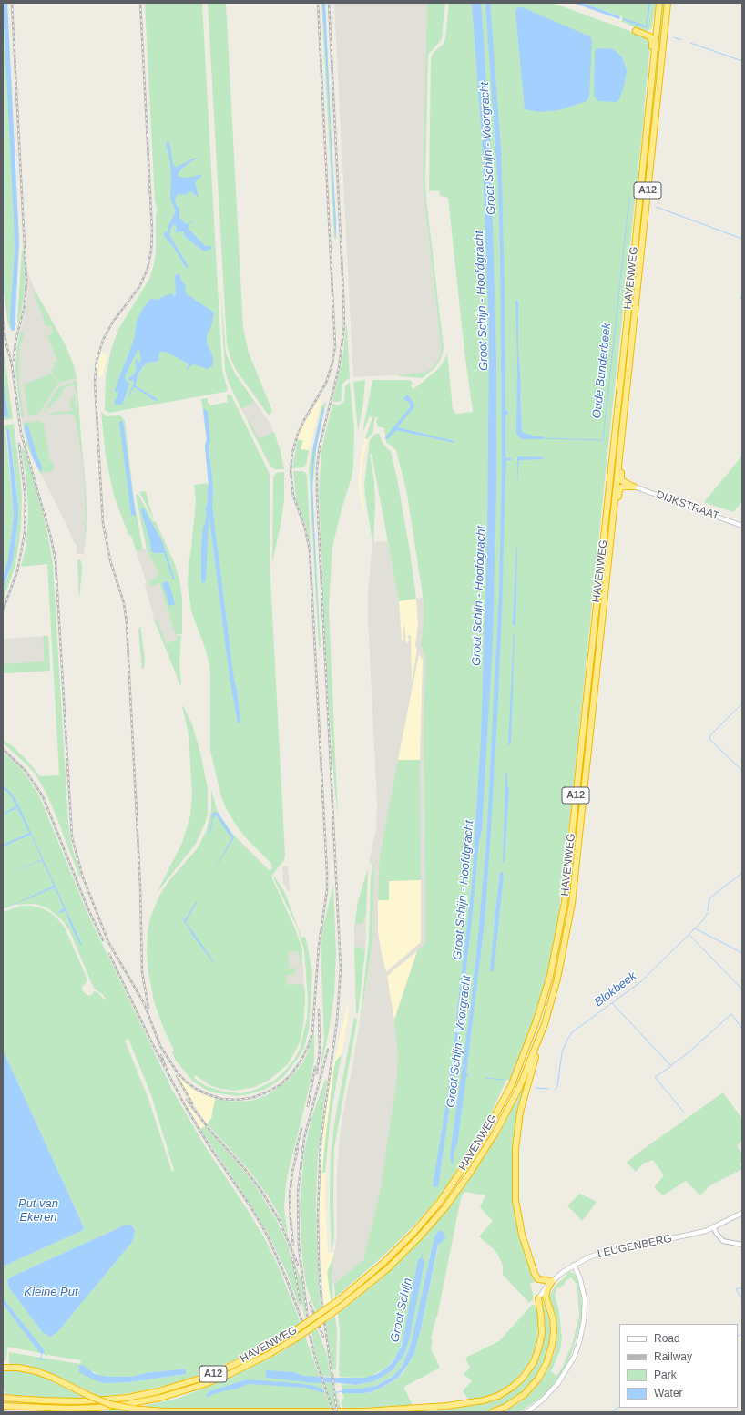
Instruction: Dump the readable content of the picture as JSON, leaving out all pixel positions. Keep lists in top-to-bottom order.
{
  "streets": {
    "highway": ["A12", "HAVENWEG"],
    "main road": ["LEUGENBERG"],
    "street": ["DIJKSTRAAT"]
  },
  "crossings": [
    ["A12", "HAVENWEG"]
  ],
  "water": [
    "Groot Schijn - Voorgracht",
    "Groot Schijn - Hoofdgracht",
    "Oude Bunderbeek",
    "Blokbeek",
    "Put van Ekeren",
    "Kleine Put",
    "Groot Schijn"
  ],
  "legend": [
    "Road",
    "Railway",
    "Park",
    "Water"
  ]
}
